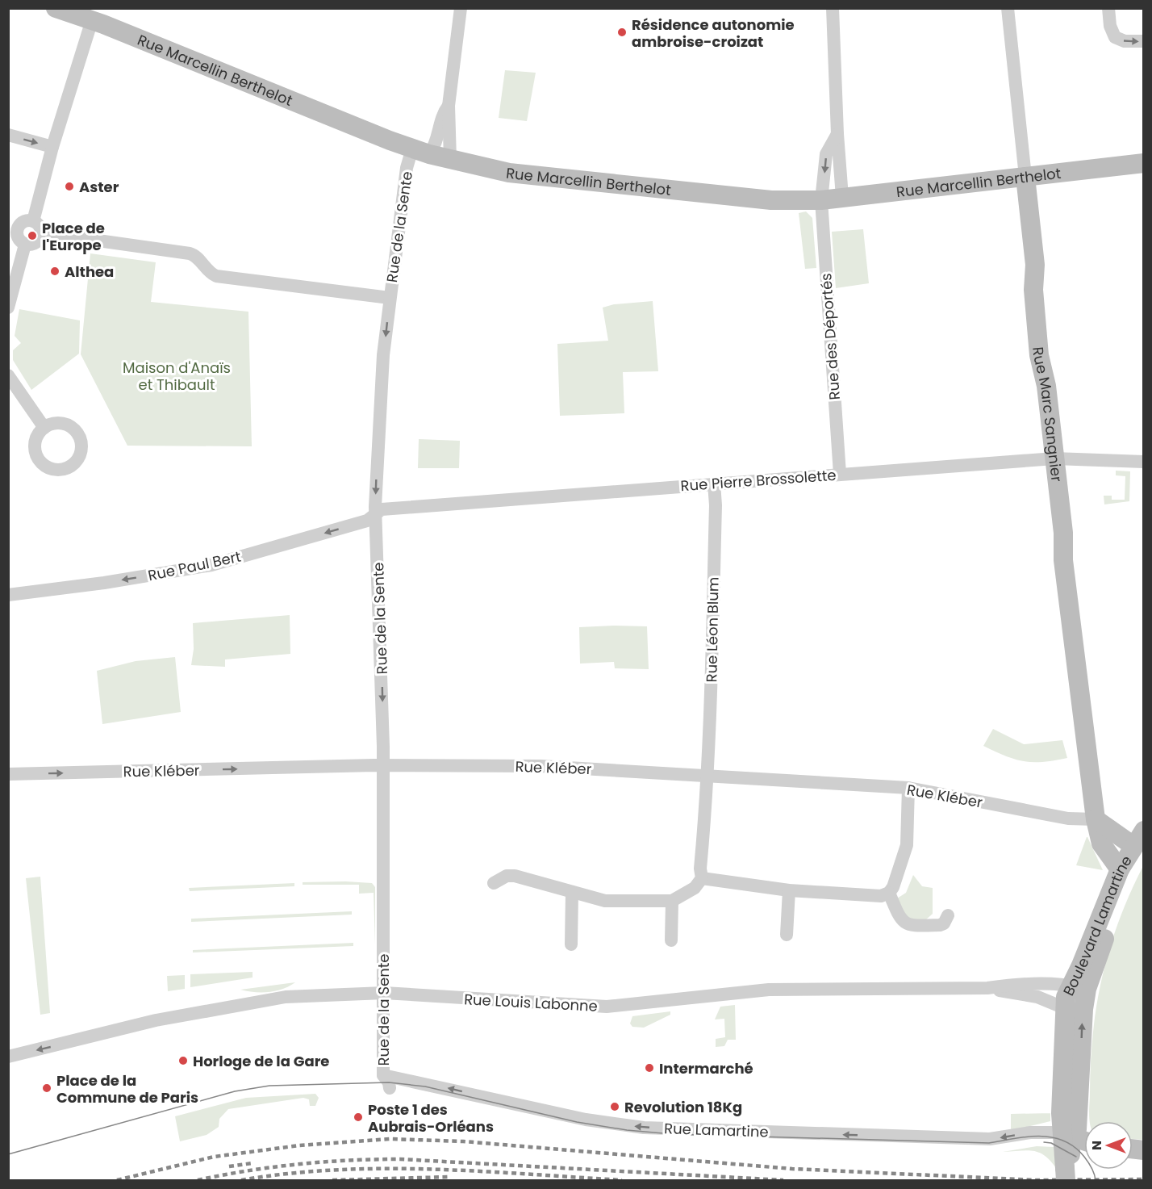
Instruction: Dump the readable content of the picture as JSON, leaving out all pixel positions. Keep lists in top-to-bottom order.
{
  "streets": {
    "street": [
      "Rue Marcellin Berthelot",
      "Rue de la Sente",
      "Rue des Déportés",
      "Rue Marc Sangnier",
      "Rue Pierre Brossolette",
      "Rue Paul Bert",
      "Rue Léon Blum",
      "Rue Kléber",
      "Boulevard Lamartine",
      "Rue Louis Labonne",
      "Rue Lamartine"
    ]
  },
  "crossings": [
    ["Rue Marcellin Berthelot", "Rue de la Sente"],
    ["Rue Marcellin Berthelot", "Rue des Déportés"],
    ["Rue Marcellin Berthelot", "Rue Marc Sangnier"],
    ["Rue de la Sente", "Rue Pierre Brossolette"],
    ["Rue de la Sente", "Rue Paul Bert"],
    ["Rue de la Sente", "Rue Kléber"],
    ["Rue de la Sente", "Rue Louis Labonne"],
    ["Rue de la Sente", "Rue Lamartine"],
    ["Rue des Déportés", "Rue Pierre Brossolette"],
    ["Rue Marc Sangnier", "Rue Pierre Brossolette"],
    ["Rue Marc Sangnier", "Rue Kléber"],
    ["Rue Marc Sangnier", "Boulevard Lamartine"],
    ["Rue Pierre Brossolette", "Rue Paul Bert"],
    ["Rue Pierre Brossolette", "Rue Léon Blum"],
    ["Rue Léon Blum", "Rue Kléber"],
    ["Boulevard Lamartine", "Rue Louis Labonne"],
    ["Boulevard Lamartine", "Rue Lamartine"]
  ],
  "one_way": ["Rue de la Sente", "Rue Paul Bert", "Rue Lamartine"],
  "parks": ["Maison d'Anaïs et Thibault"],
  "places": [
    "Résidence autonomie ambroise-croizat",
    "Aster",
    "Place de l'Europe",
    "Althea",
    "Horloge de la Gare",
    "Intermarché",
    "Place de la Commune de Paris",
    "Revolution 18Kg",
    "Poste 1 des Aubrais-Orléans"
  ],
  "north": "left"
}
